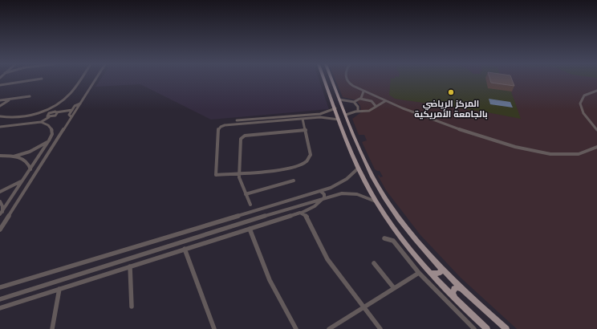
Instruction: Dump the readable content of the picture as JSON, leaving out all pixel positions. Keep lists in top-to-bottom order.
{
  "places": ["المركز الرياضي بالجامعة الأمريكية"]
}
